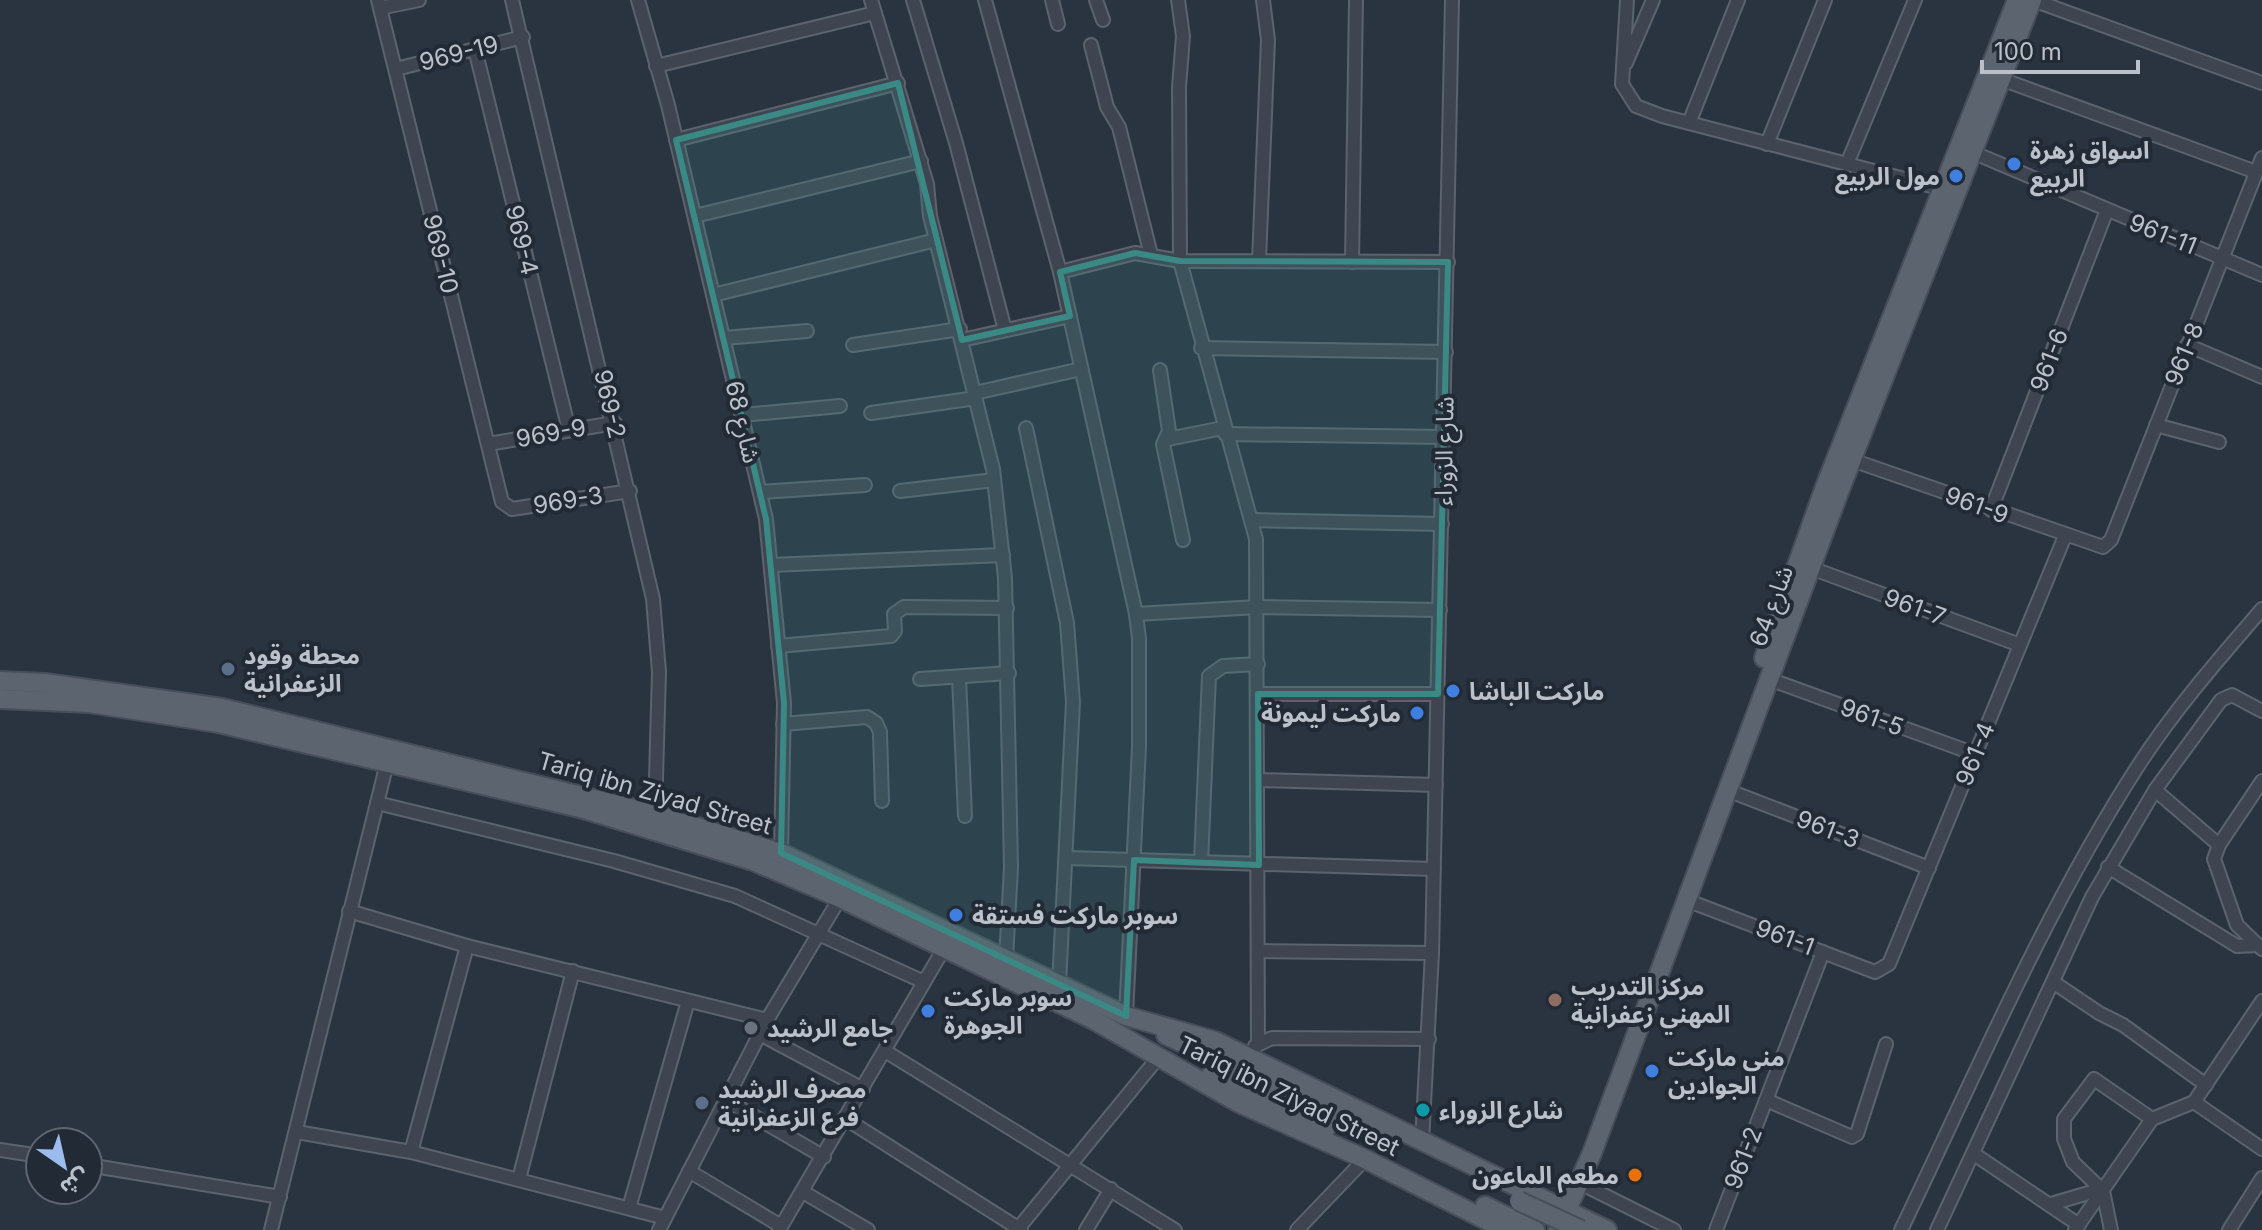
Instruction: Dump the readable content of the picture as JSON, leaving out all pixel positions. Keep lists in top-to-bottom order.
{
  "streets": {
    "main road": ["شارع 64", "Tariq ibn Ziyad Street"],
    "street": [
      "969-19",
      "961-11",
      "969-4",
      "969-10",
      "961-8",
      "961-6",
      "969-2",
      "شارع 68",
      "969-9",
      "شارع الزوراء",
      "969-3",
      "961-9",
      "961-7",
      "961-5",
      "961-4",
      "961-3",
      "961-1",
      "961-2"
    ]
  },
  "crossings": [
    ["969-19", "969-4"],
    ["969-19", "969-10"],
    ["969-19", "969-2"],
    ["961-11", "961-8"],
    ["961-11", "961-6"],
    ["961-11", "شارع 64"],
    ["969-4", "969-9"],
    ["969-10", "969-9"],
    ["969-10", "969-3"],
    ["961-8", "961-9"],
    ["961-6", "961-9"],
    ["969-2", "969-9"],
    ["969-2", "969-3"],
    ["969-2", "Tariq ibn Ziyad Street"],
    ["شارع 68", "Tariq ibn Ziyad Street"],
    ["شارع الزوراء", "Tariq ibn Ziyad Street"],
    ["961-9", "شارع 64"],
    ["961-9", "961-4"],
    ["شارع 64", "961-7"],
    ["شارع 64", "961-5"],
    ["شارع 64", "Tariq ibn Ziyad Street"],
    ["شارع 64", "961-3"],
    ["شارع 64", "961-1"],
    ["961-7", "961-4"],
    ["961-5", "961-4"],
    ["961-4", "961-3"],
    ["961-4", "961-1"],
    ["961-1", "961-2"]
  ],
  "places": [
    "اسواق زهرة الربيع",
    "مول الربيع",
    "محطة وقود الزعفرانية",
    "ماركت الباشا",
    "ماركت ليمونة",
    "سوبر ماركت فستقة",
    "مركز التدريب المهني زعفرانية",
    "سوبر ماركت الجوهرة",
    "جامع الرشيد",
    "مني ماركت الجوادين",
    "مصرف الرشيد فرع الزعفرانية",
    "شارع الزوراء",
    "مطعم الماعون"
  ],
  "scale_bar": "100 m",
  "north": "bottom right"
}
